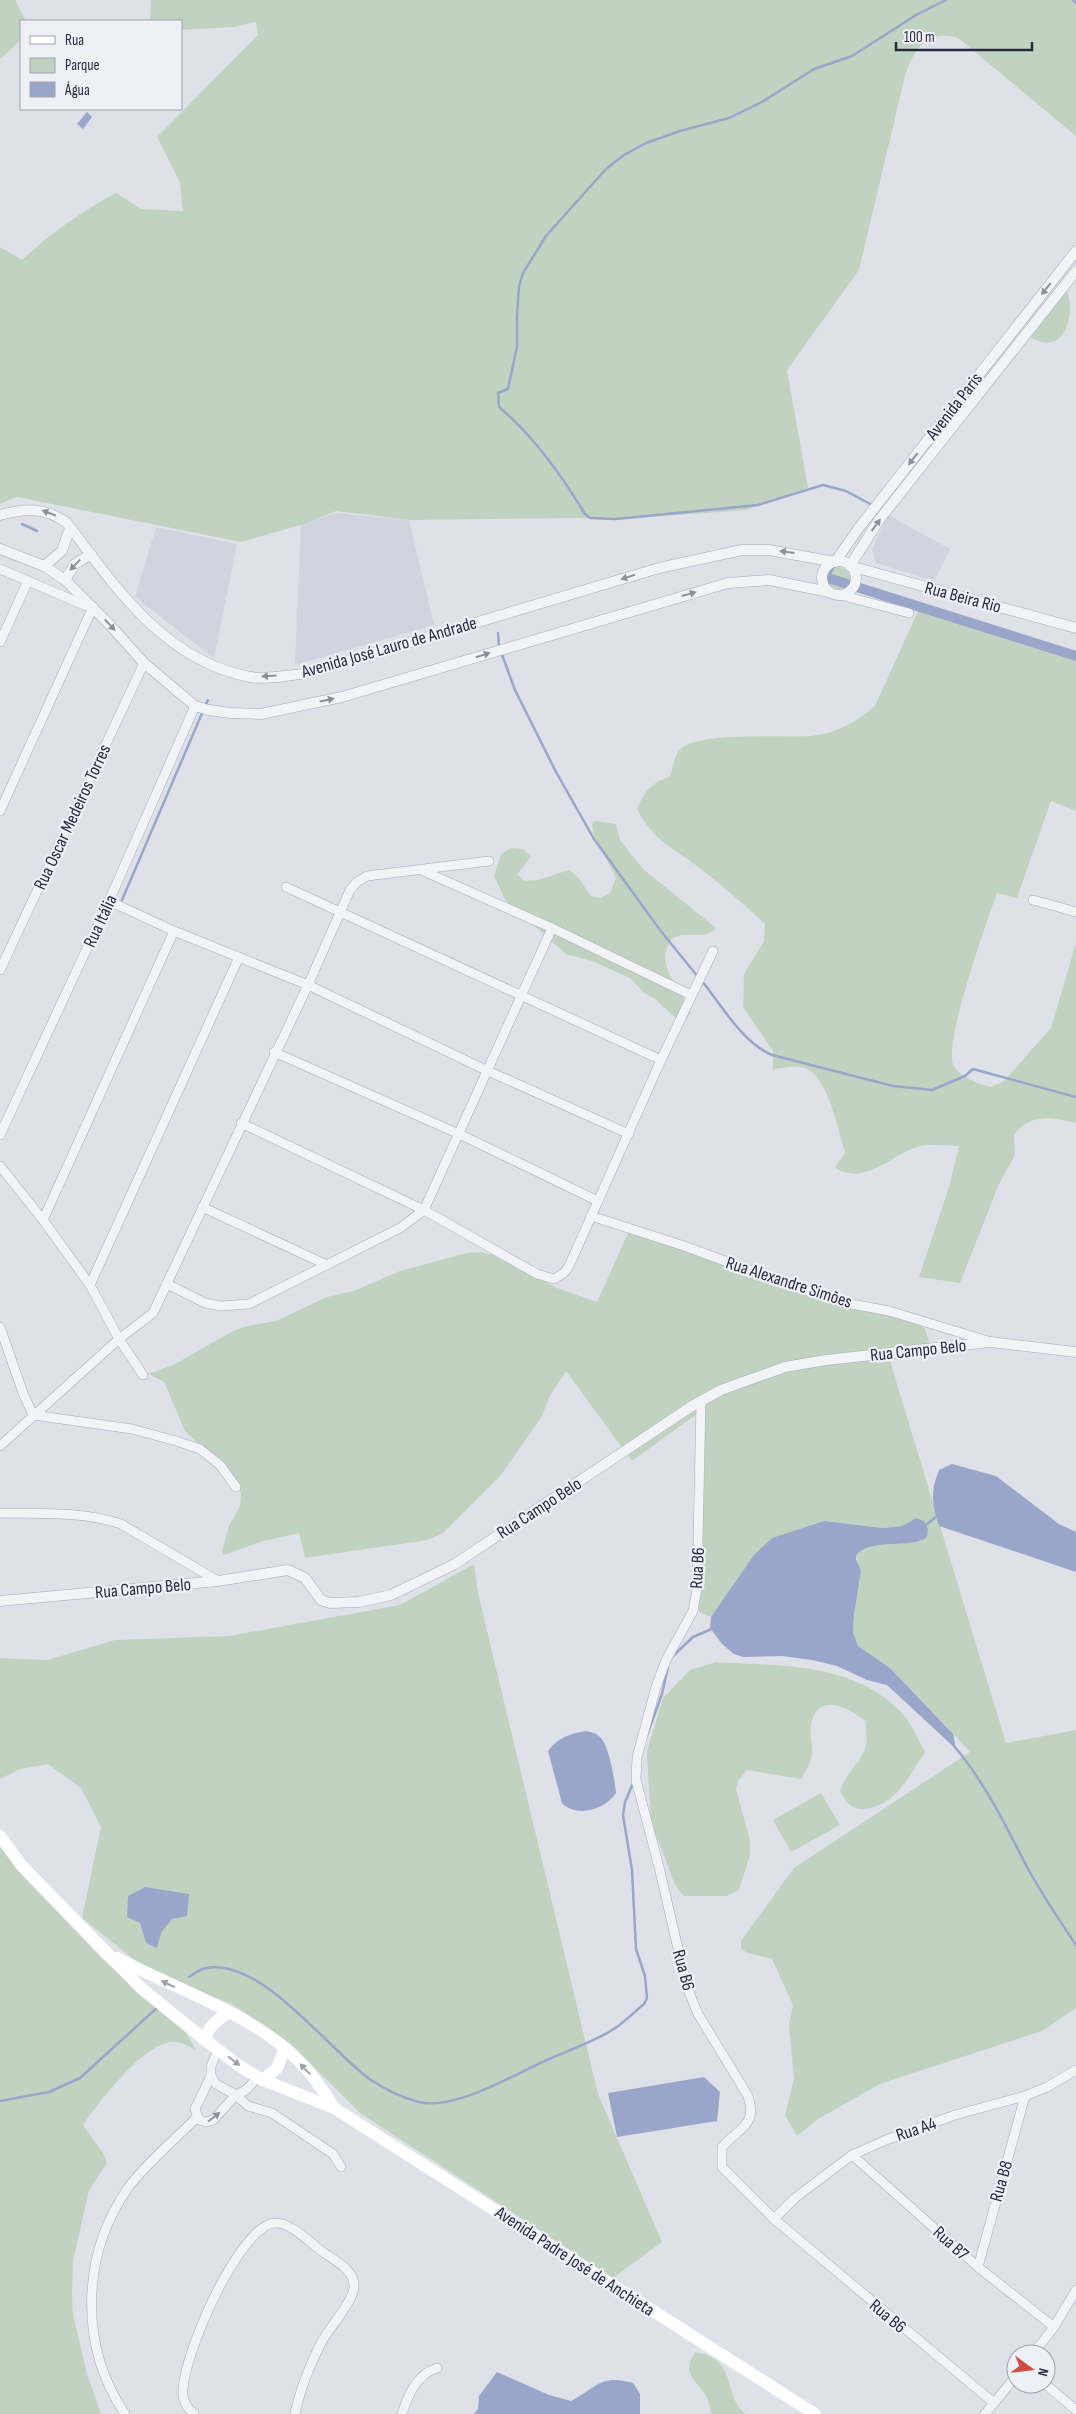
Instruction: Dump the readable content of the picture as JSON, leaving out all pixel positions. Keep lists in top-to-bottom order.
{
  "streets": {
    "main road": ["Avenida Padre José de Anchieta"],
    "street": [
      "Avenida Paris",
      "Rua Beira Rio",
      "Avenida José Lauro de Andrade",
      "Rua Oscar Medeiros Torres",
      "Rua Itália",
      "Rua Alexandre Simões",
      "Rua Campo Belo",
      "Rua B6",
      "Rua A4",
      "Rua B8",
      "Rua B7"
    ]
  },
  "crossings": [
    ["Avenida Paris", "Rua Beira Rio"],
    ["Avenida Paris", "Avenida José Lauro de Andrade"],
    ["Rua Beira Rio", "Avenida José Lauro de Andrade"],
    ["Avenida José Lauro de Andrade", "Rua Itália"],
    ["Rua Alexandre Simões", "Rua Campo Belo"],
    ["Rua Campo Belo", "Rua B6"],
    ["Rua B6", "Rua A4"],
    ["Rua A4", "Rua B8"],
    ["Rua A4", "Rua B7"],
    ["Rua B8", "Rua B7"]
  ],
  "legend": ["Rua", "Parque", "Água"],
  "scale_bar": "100 m",
  "north": "right"
}
